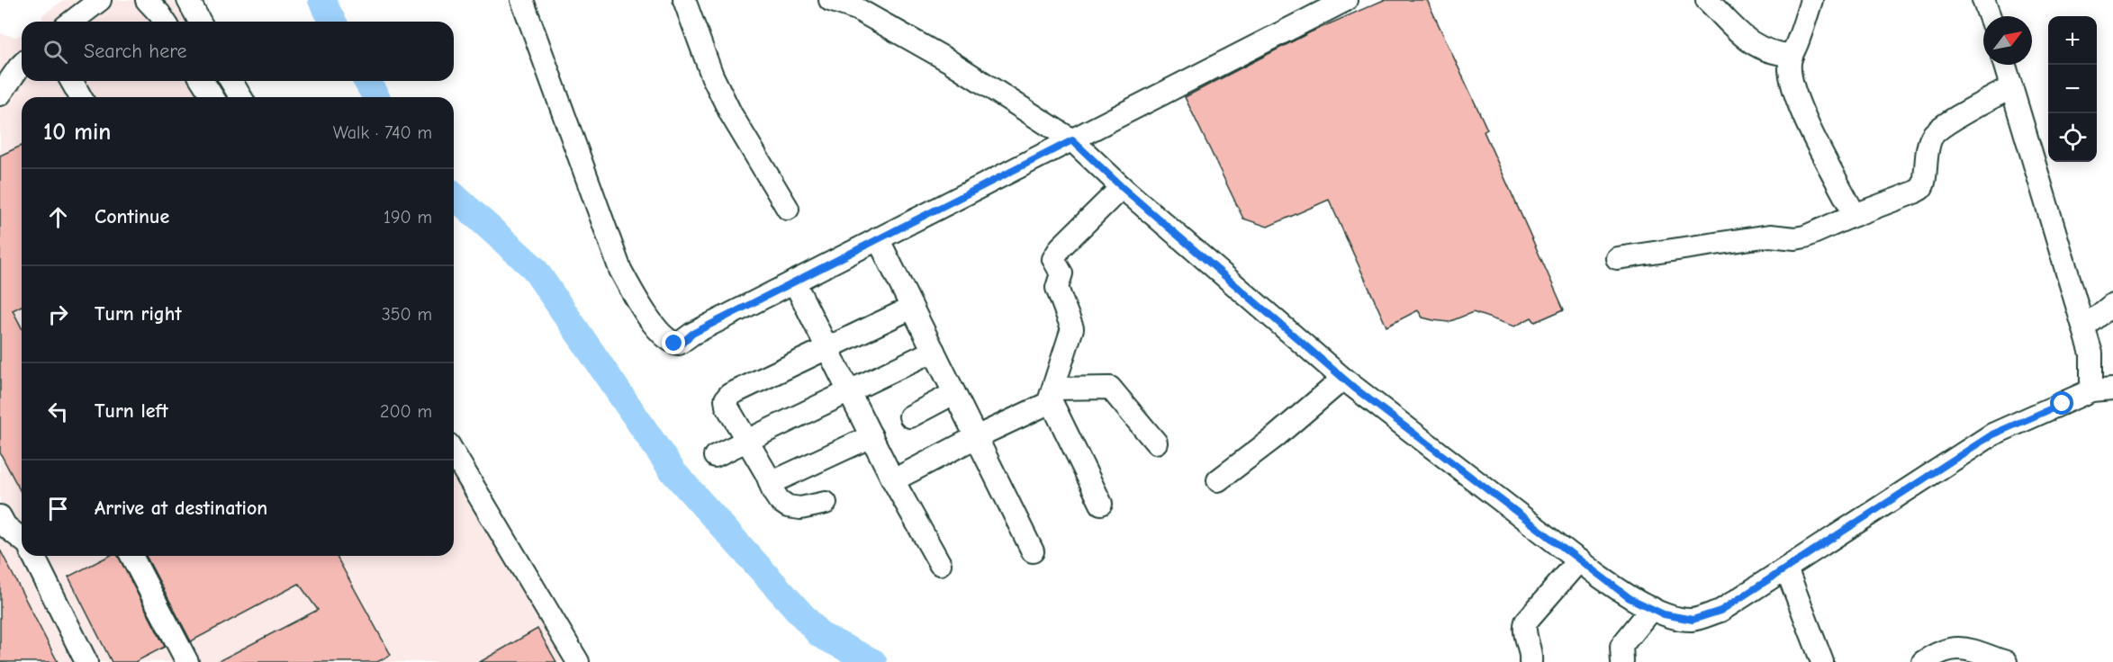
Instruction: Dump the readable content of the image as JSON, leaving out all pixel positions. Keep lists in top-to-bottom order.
{
  "north": "top right",
  "page": {
    "map_buttons": ["+", "−"],
    "search": "Search here",
    "heading": ["10 min", "Walk · 740 m"],
    "list": [
      ["Continue", "190 m"],
      ["Turn right", "350 m"],
      ["Turn left", "200 m"],
      "Arrive at destination"
    ]
  }
}
